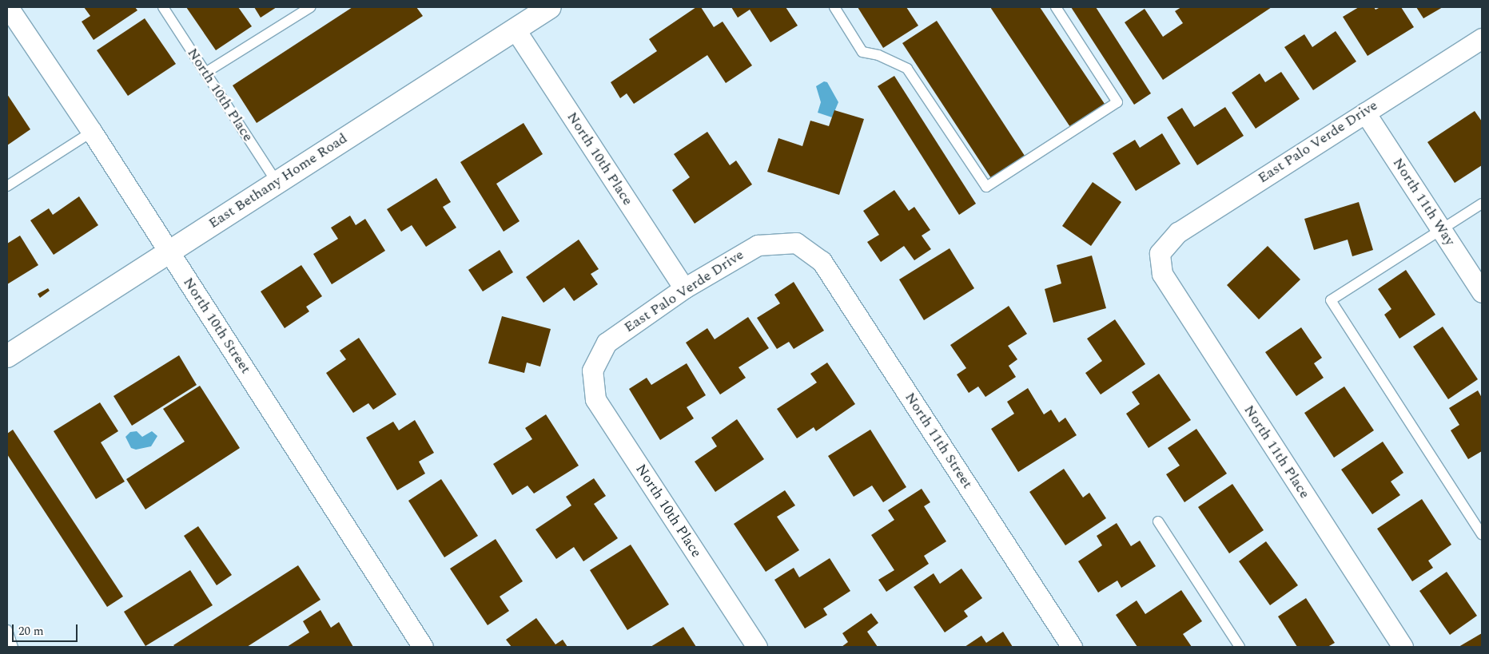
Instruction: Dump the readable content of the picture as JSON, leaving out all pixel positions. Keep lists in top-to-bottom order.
{
  "streets": {
    "main road": ["East Bethany Home Road"],
    "street": [
      "North 10th Place",
      "East Palo Verde Drive",
      "North 11th Way",
      "North 10th Street",
      "North 11th Street",
      "North 11th Place"
    ]
  },
  "crossings": [
    ["North 10th Place", "East Palo Verde Drive"],
    ["North 10th Place", "East Bethany Home Road"],
    ["East Palo Verde Drive", "North 11th Way"],
    ["East Palo Verde Drive", "North 11th Street"],
    ["East Palo Verde Drive", "North 11th Place"],
    ["East Bethany Home Road", "North 10th Street"]
  ],
  "scale_bar": "20 m"
}
